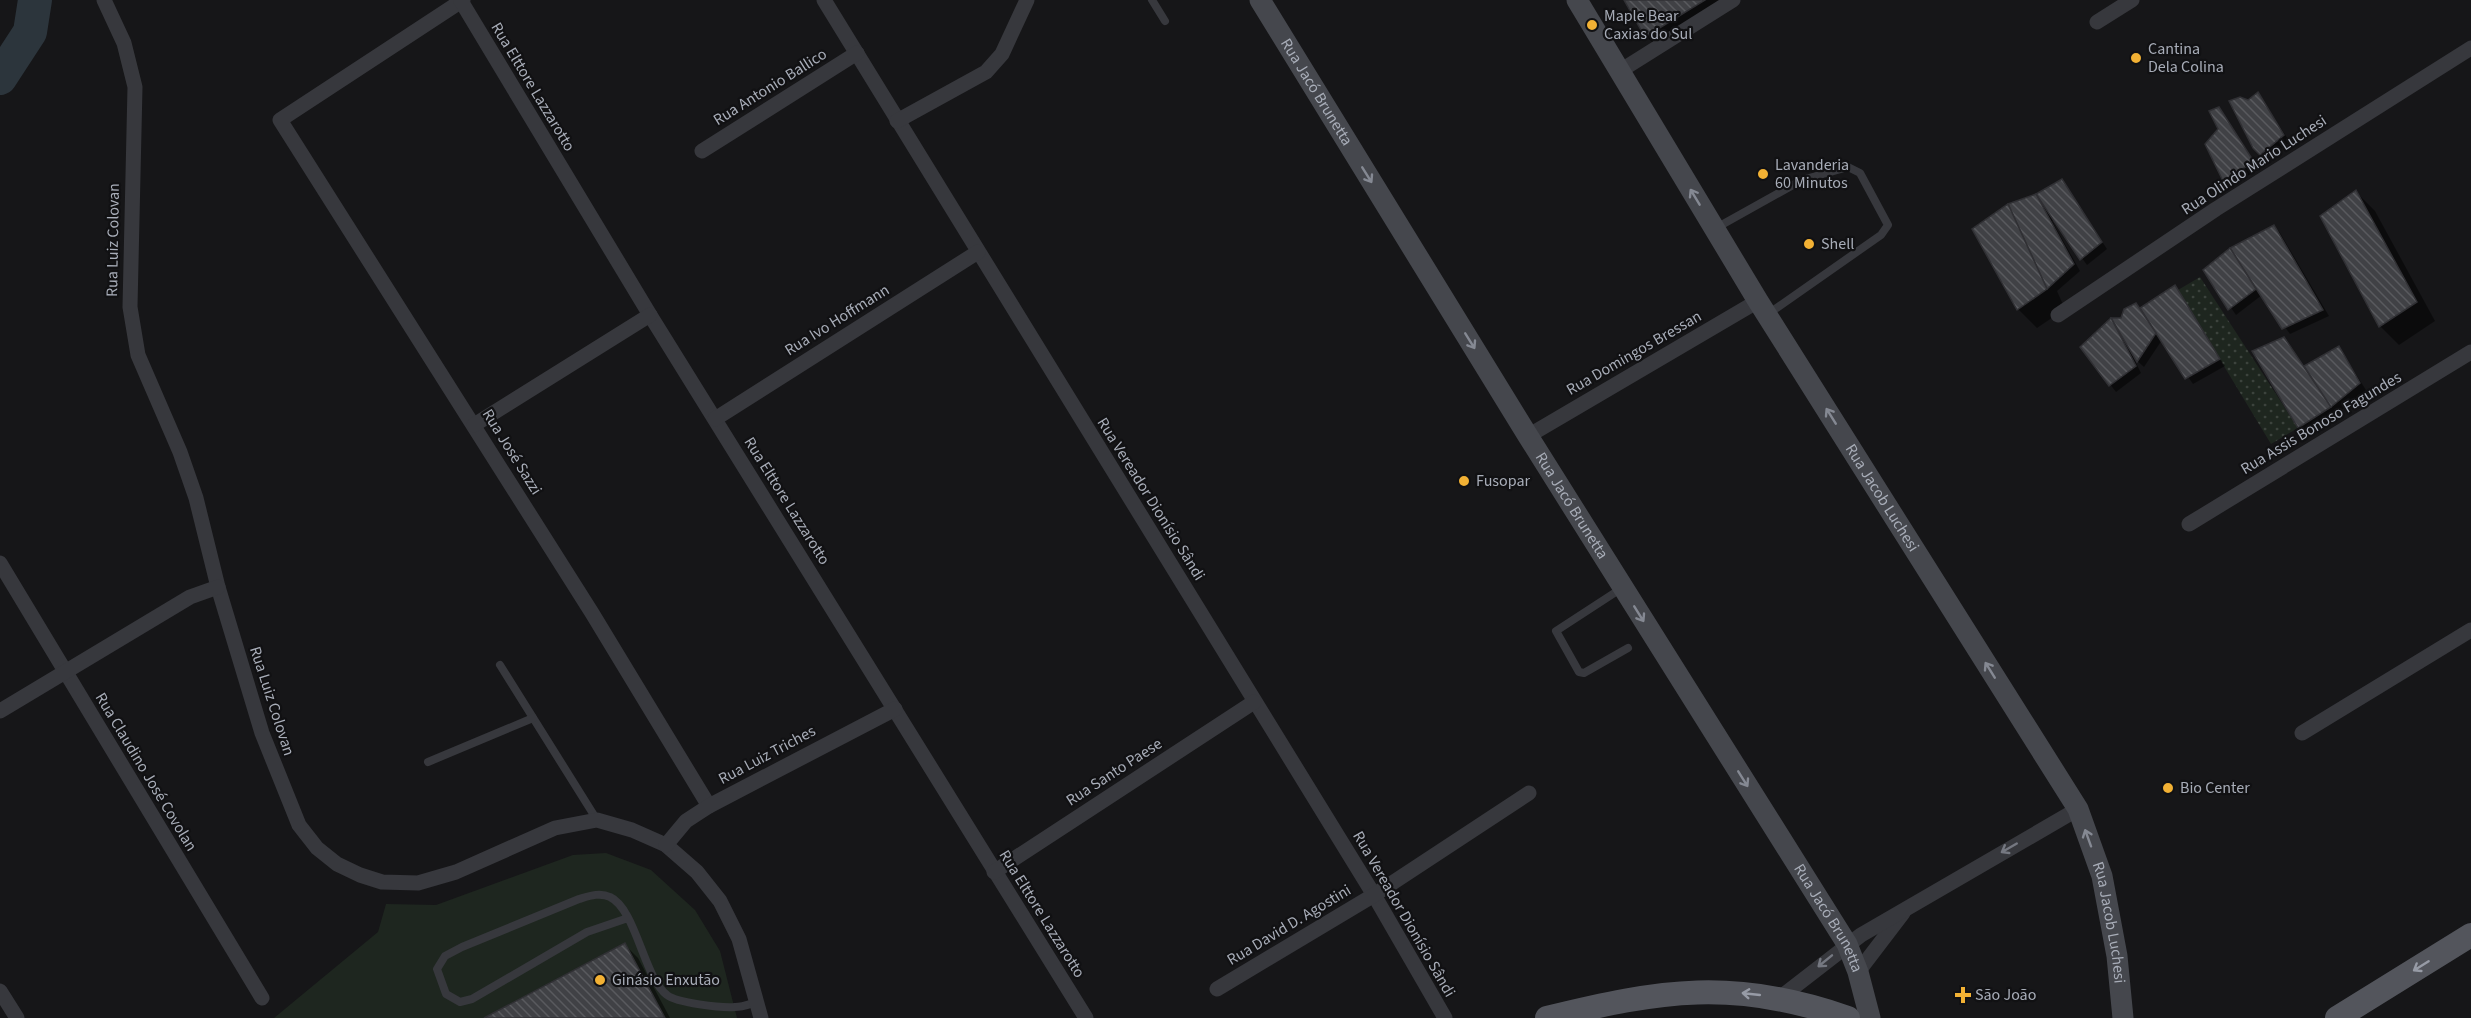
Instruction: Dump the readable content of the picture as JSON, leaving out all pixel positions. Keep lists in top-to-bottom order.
{
  "streets": {
    "street": [
      "Rua Elttore Lazzarotto",
      "Rua Antonio Ballico",
      "Rua Jacó Brunetta",
      "Rua Olindo Mario Luchesi",
      "Rua Luiz Colovan",
      "Rua Ivo Hoffmann",
      "Rua Domingos Bressan",
      "Rua Assis Bonoso Fagundes",
      "Rua José Sazzi",
      "Rua Jacob Luchesi",
      "Rua Vereador Dionísio Sândi",
      "Rua Luiz Triches",
      "Rua Claudino José Covolan",
      "Rua Santo Paese",
      "Rua David D. Agostini"
    ]
  },
  "crossings": [
    ["Rua Elttore Lazzarotto", "Rua Ivo Hoffmann"],
    ["Rua Elttore Lazzarotto", "Rua José Sazzi"],
    ["Rua Elttore Lazzarotto", "Rua Luiz Triches"],
    ["Rua Elttore Lazzarotto", "Rua Santo Paese"],
    ["Rua Antonio Ballico", "Rua Vereador Dionísio Sândi"],
    ["Rua Jacó Brunetta", "Rua Domingos Bressan"],
    ["Rua Luiz Colovan", "Rua Luiz Triches"],
    ["Rua Ivo Hoffmann", "Rua Vereador Dionísio Sândi"],
    ["Rua Domingos Bressan", "Rua Jacob Luchesi"],
    ["Rua José Sazzi", "Rua Luiz Triches"],
    ["Rua Vereador Dionísio Sândi", "Rua Santo Paese"],
    ["Rua Vereador Dionísio Sândi", "Rua David D. Agostini"]
  ],
  "one_way": ["Rua Jacó Brunetta", "Rua Jacob Luchesi"],
  "places": {
    "other": [
      "Maple Bear Caxias do Sul",
      "Cantina Dela Colina",
      "Lavanderia 60 Minutos",
      "Shell",
      "Fusopar",
      "Bio Center",
      "Ginásio Enxutão"
    ],
    "health": ["São João"]
  }
}
